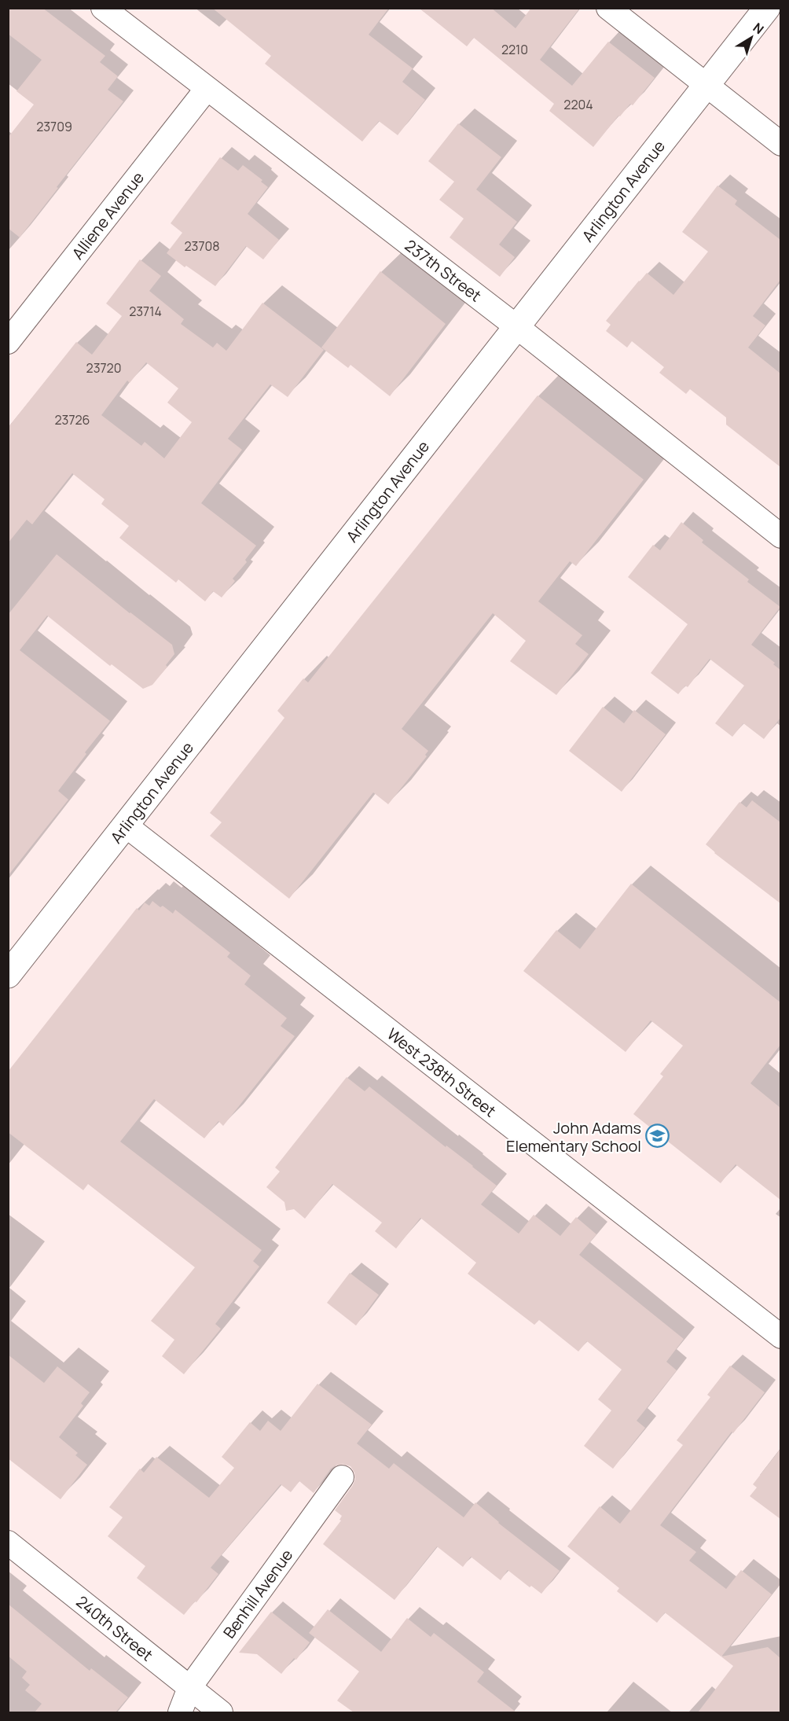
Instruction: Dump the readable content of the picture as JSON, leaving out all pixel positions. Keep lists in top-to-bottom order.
{
  "streets": {
    "main road": ["Arlington Avenue"],
    "street": [
      "Alliene Avenue",
      "237th Street",
      "West 238th Street",
      "Benhill Avenue",
      "240th Street"
    ]
  },
  "crossings": [
    ["Arlington Avenue", "237th Street"],
    ["Arlington Avenue", "West 238th Street"],
    ["Alliene Avenue", "237th Street"],
    ["Benhill Avenue", "240th Street"]
  ],
  "places": {
    "school or university": ["John Adams Elementary School"]
  },
  "house_numbers": [
    "2210",
    "2204",
    "23709",
    "23708",
    "23714",
    "23720",
    "23726"
  ],
  "north": "top right"
}
